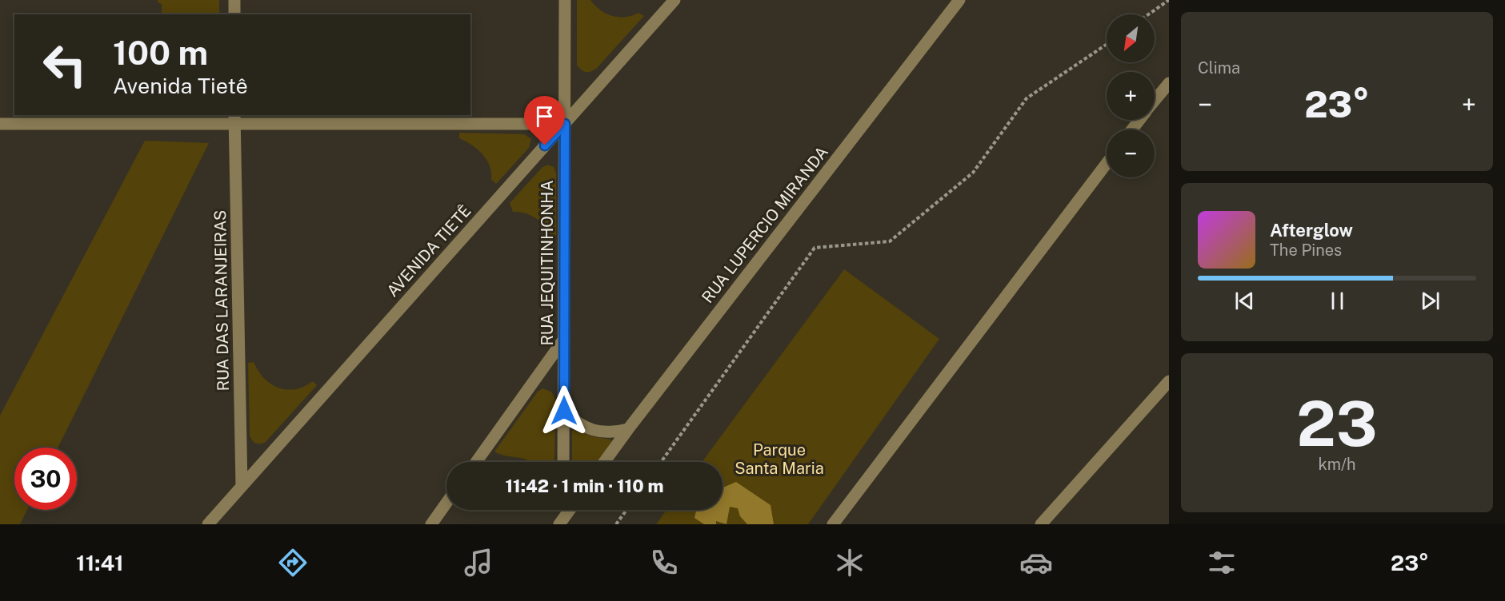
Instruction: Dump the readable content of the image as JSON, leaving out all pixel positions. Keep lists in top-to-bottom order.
{
  "streets": {
    "street": [
      "RUA LUPERCIO MIRANDA",
      "AVENIDA TIETÊ",
      "RUA JEQUITINHONHA",
      "RUA DAS LARANJEIRAS"
    ]
  },
  "crossings": [
    ["AVENIDA TIETÊ", "RUA JEQUITINHONHA"],
    ["AVENIDA TIETÊ", "RUA DAS LARANJEIRAS"]
  ],
  "parks": ["Parque Santa Maria"],
  "north": "bottom left",
  "page": {
    "tile": [
      "Clima",
      ["23", "km/h"]
    ],
    "map_buttons": ["+", "−"],
    "turn": ["100 m", "Avenida Tietê"],
    "heat": ["−", "23°", "+"],
    "song": ["Afterglow", "The Pines"],
    "limit": "30",
    "trip": "11:42 · 1 min · 110 m",
    "tabs": ["11:41", "23°"]
  }
}
